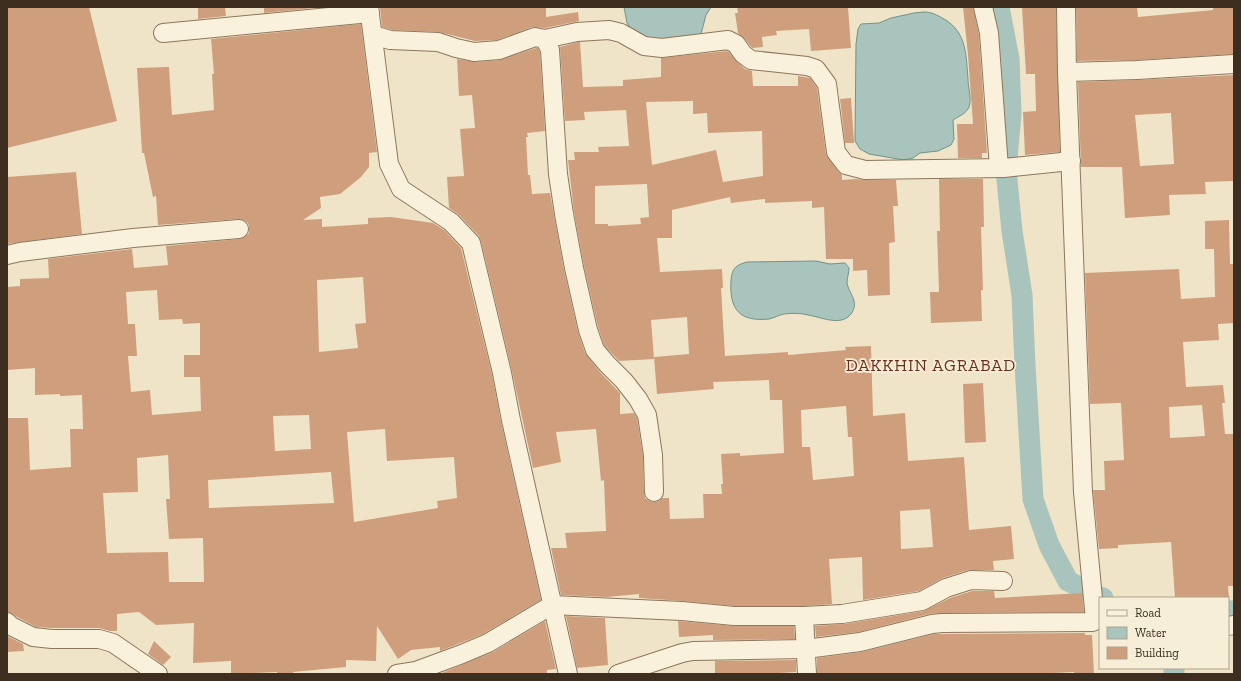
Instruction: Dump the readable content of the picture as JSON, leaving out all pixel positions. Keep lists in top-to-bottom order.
{
  "districts": ["DAKKHIN AGRABAD"],
  "legend": ["Road", "Water", "Building"]
}
